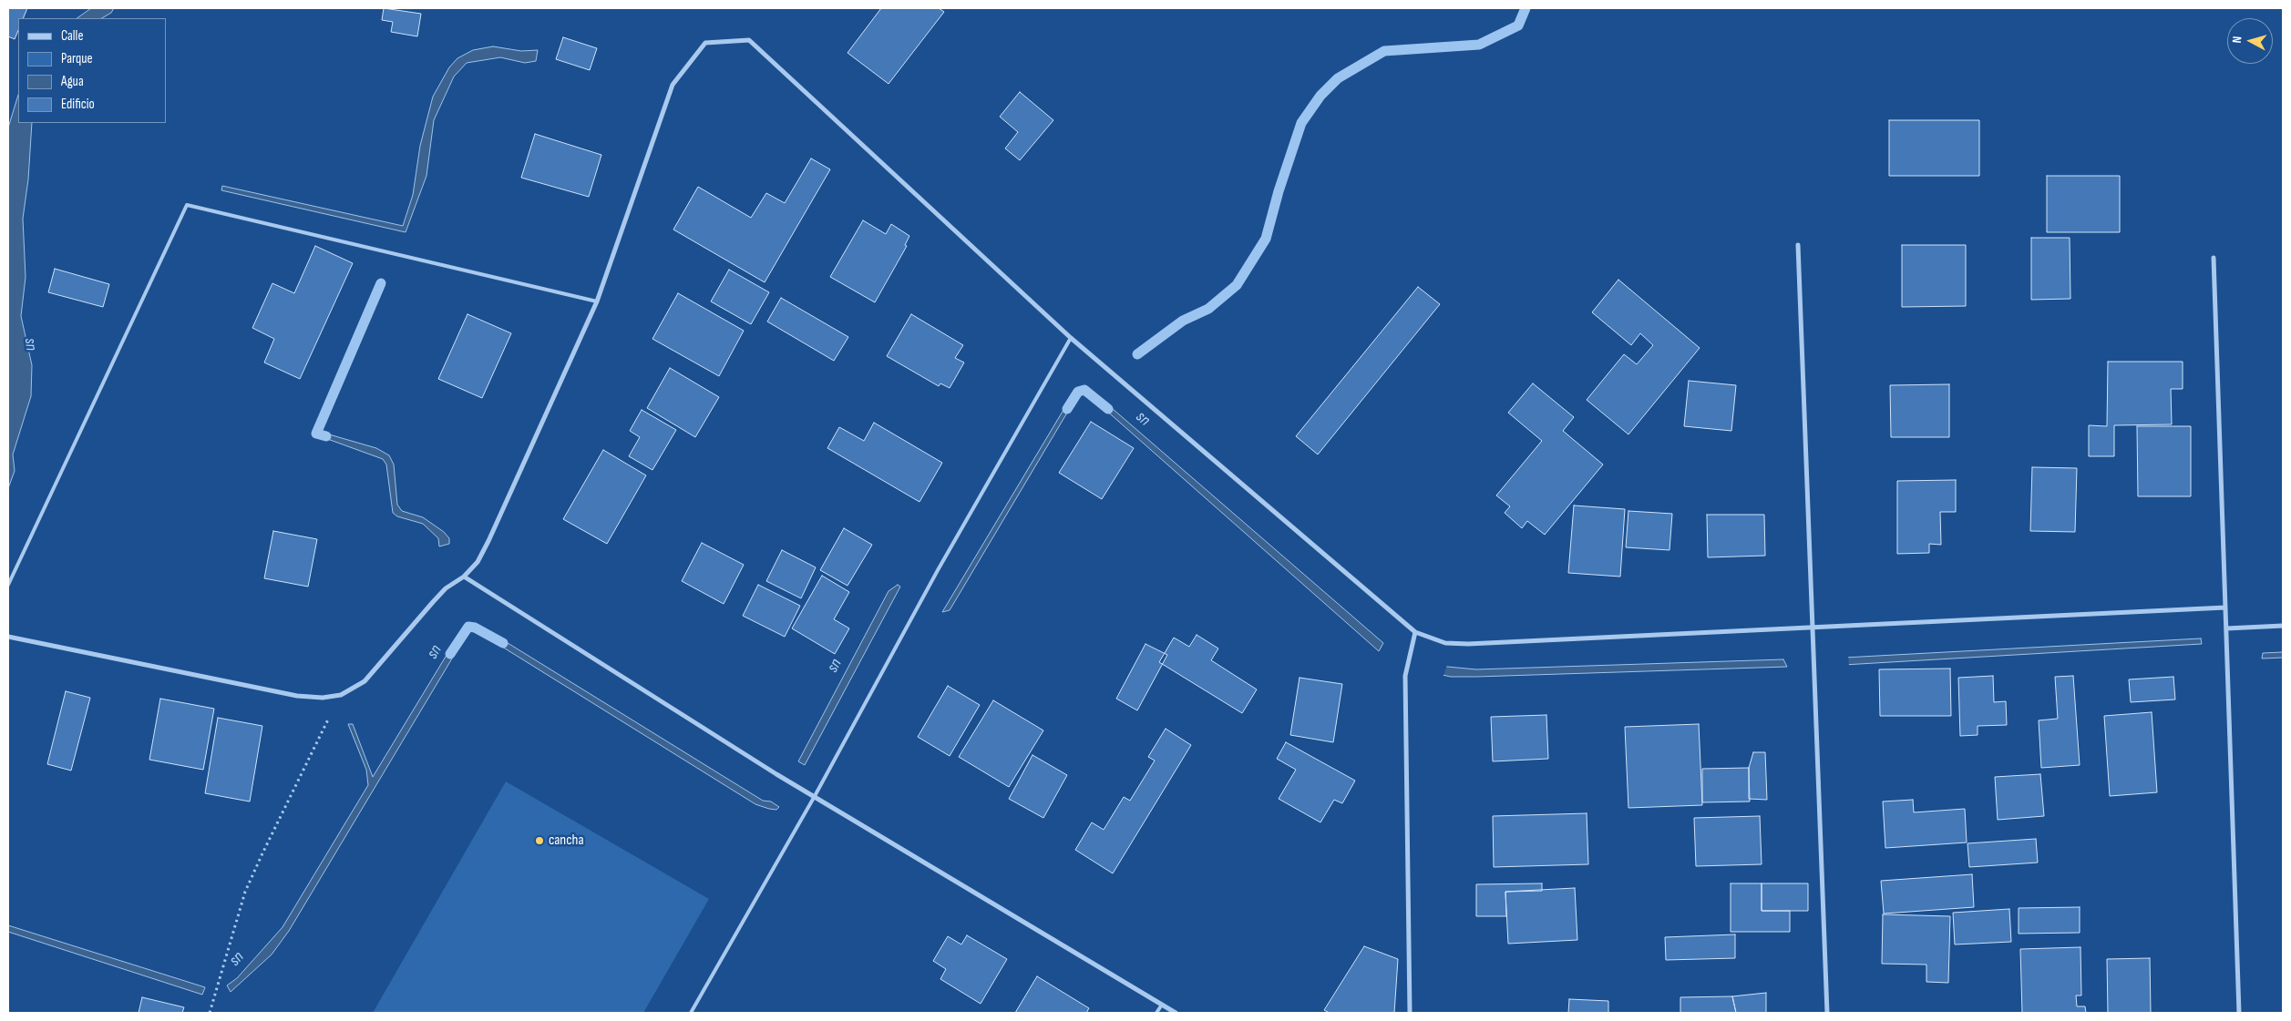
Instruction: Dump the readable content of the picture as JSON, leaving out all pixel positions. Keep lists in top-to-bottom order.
{
  "water": ["sn"],
  "places": ["cancha"],
  "legend": [
    "Calle",
    "Parque",
    "Agua",
    "Edificio"
  ],
  "north": "left"
}
